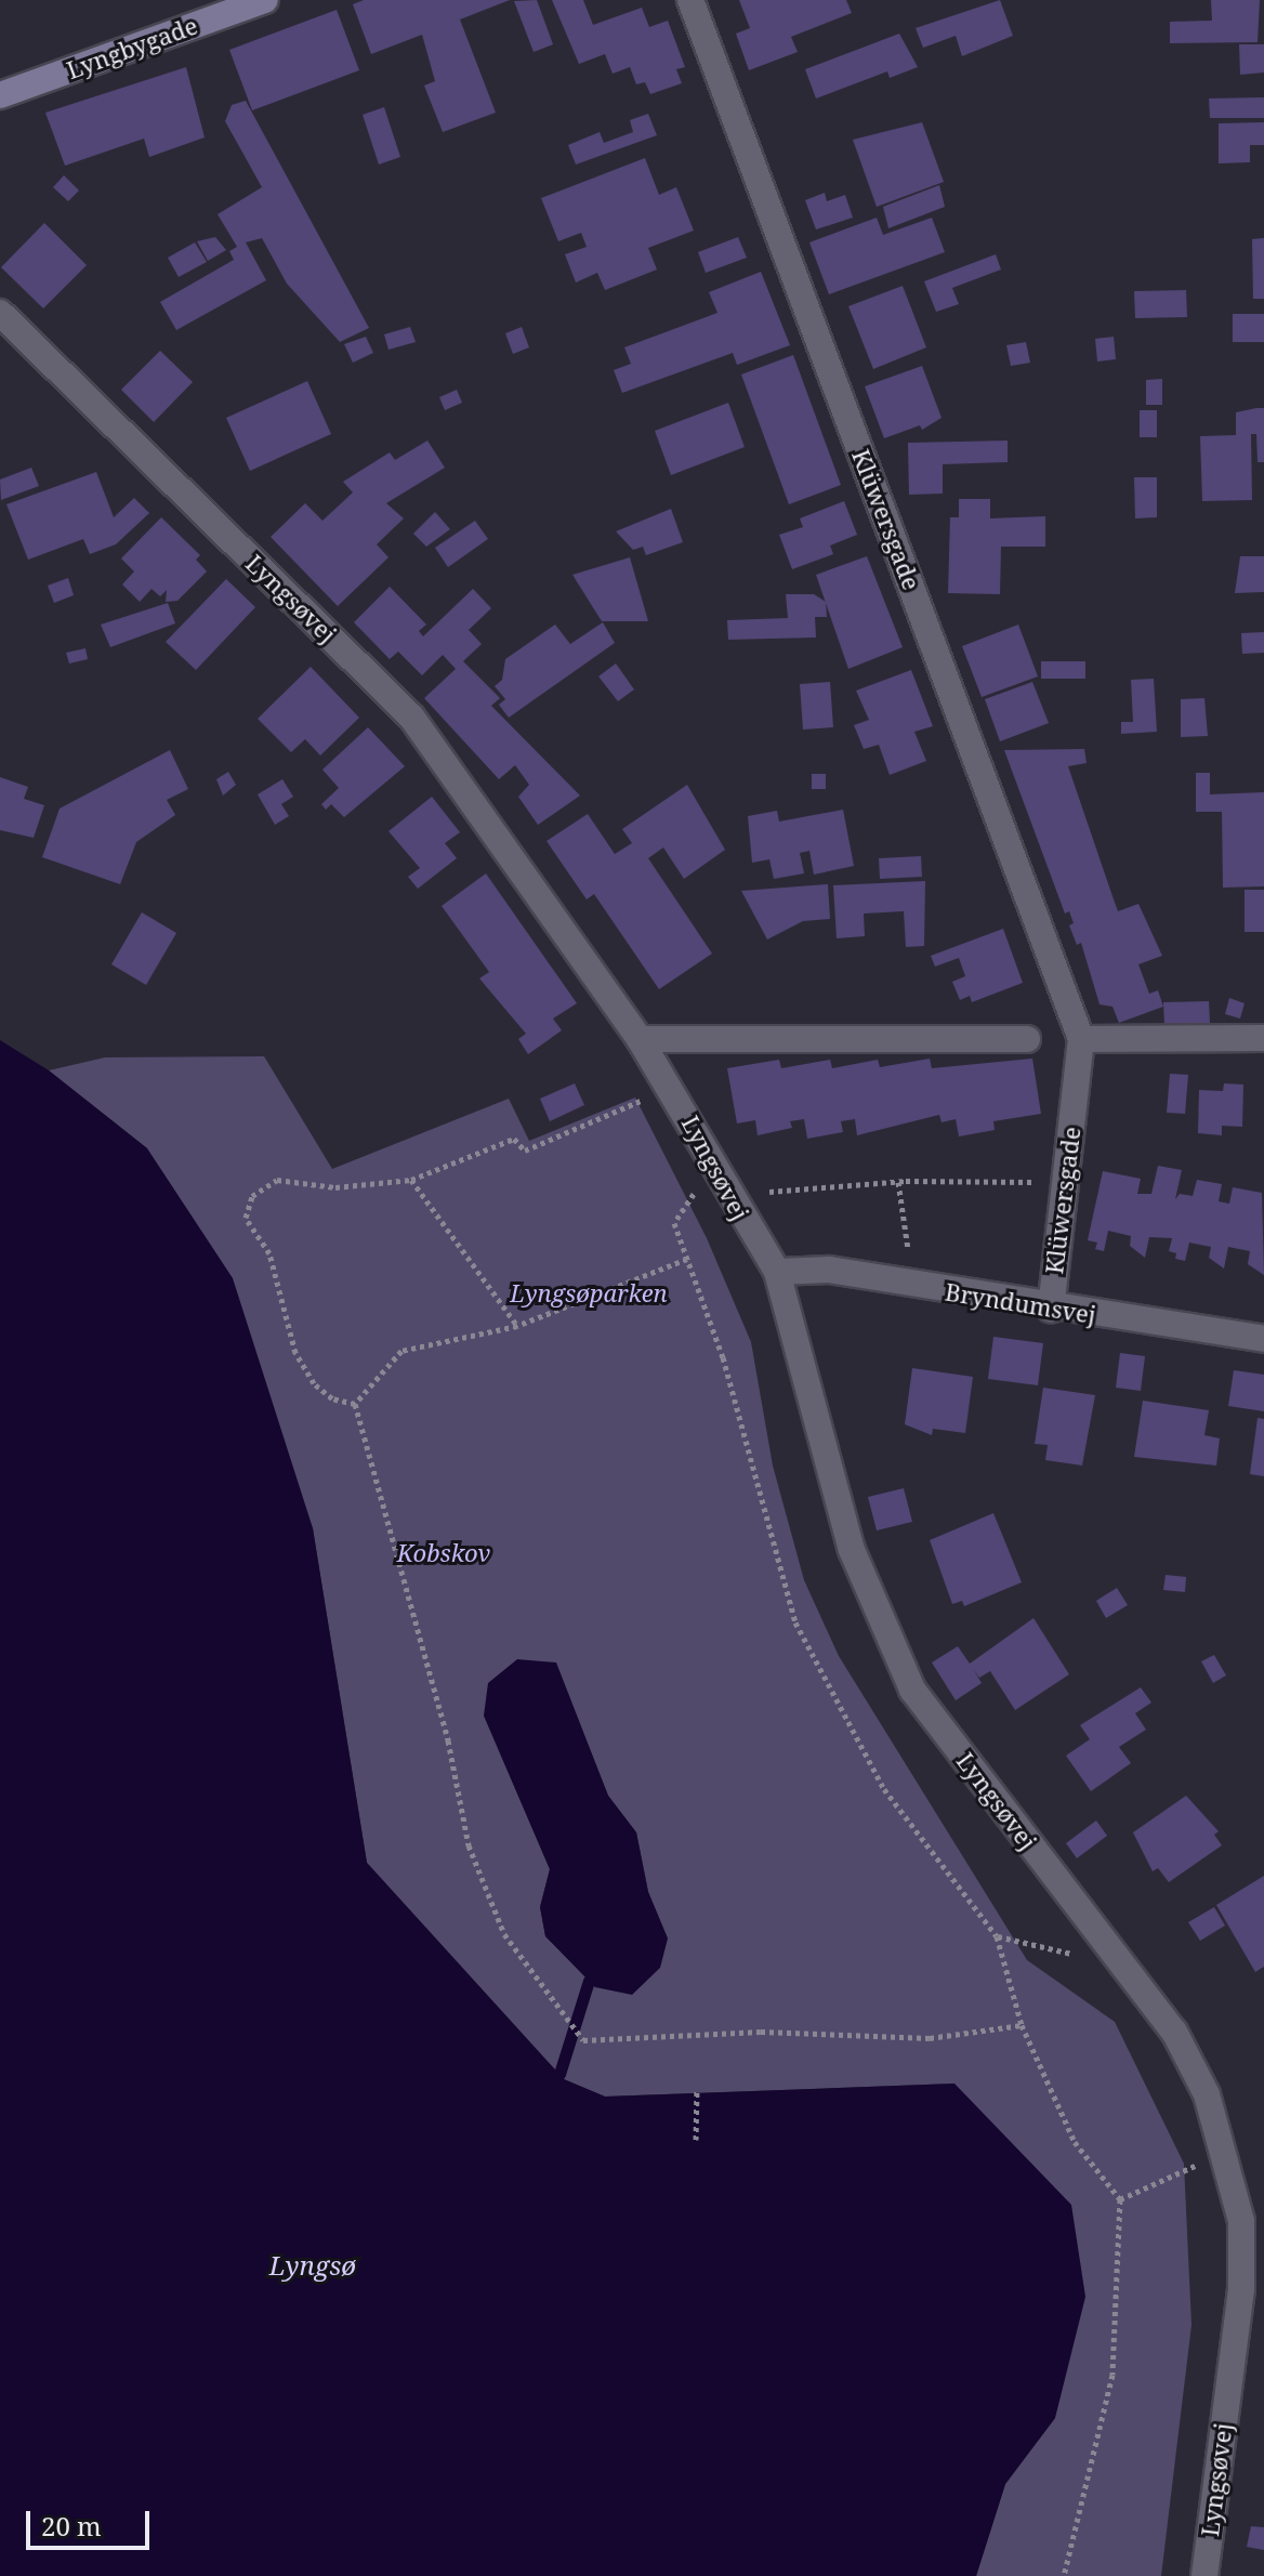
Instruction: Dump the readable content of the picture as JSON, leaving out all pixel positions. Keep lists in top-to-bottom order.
{
  "streets": {
    "street": [
      "Lyngbygade",
      "Klüwersgade",
      "Lyngsøvej",
      "Bryndumsvej"
    ]
  },
  "crossings": [
    ["Klüwersgade", "Bryndumsvej"],
    ["Lyngsøvej", "Bryndumsvej"]
  ],
  "water": ["Lyngsø"],
  "parks": ["Lyngsøparken", "Kobskov"],
  "scale_bar": "20 m"
}
